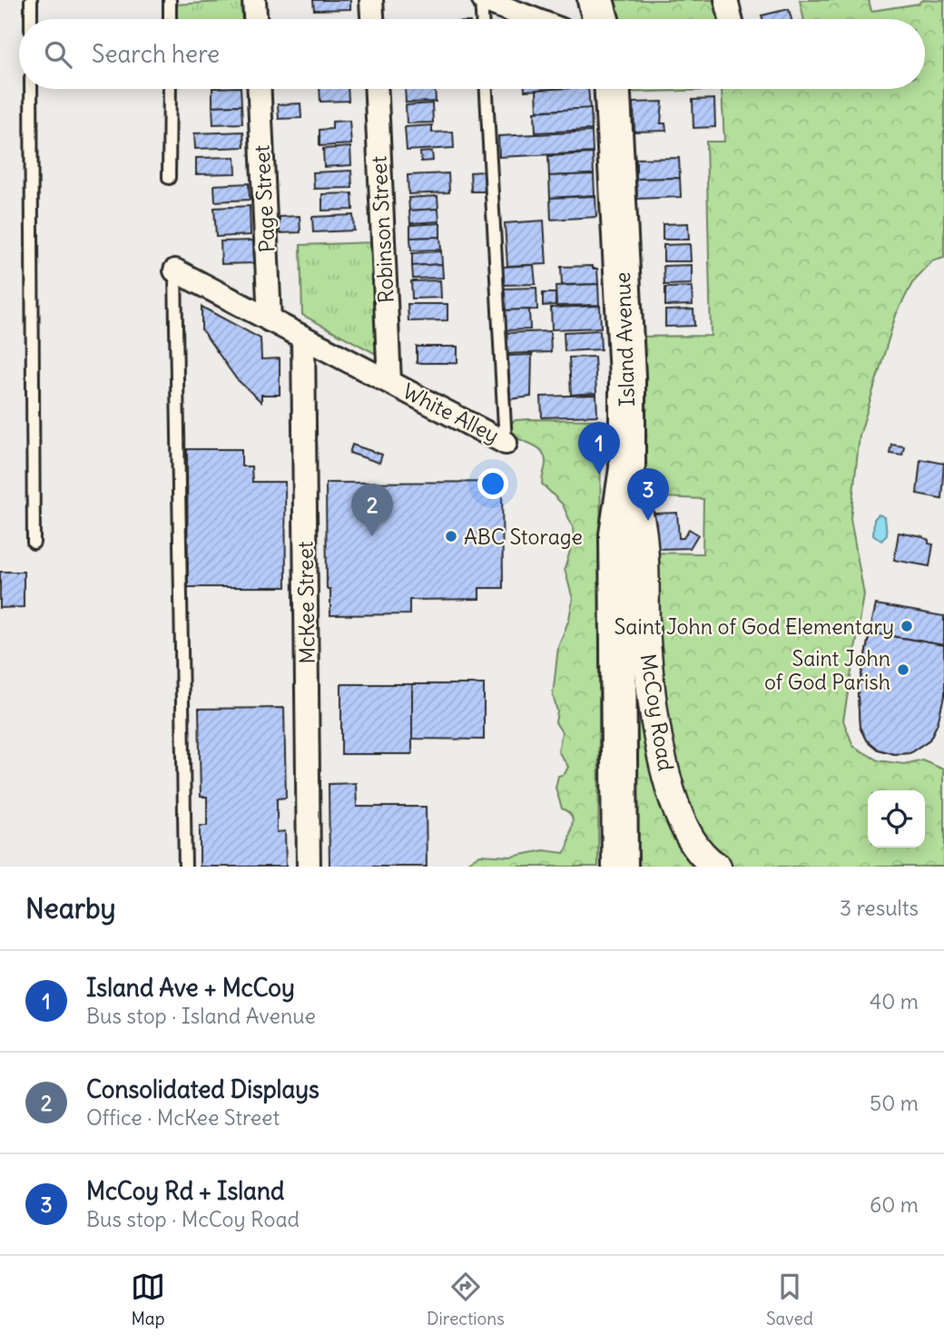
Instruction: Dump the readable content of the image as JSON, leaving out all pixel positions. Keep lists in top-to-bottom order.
{
  "streets": {
    "main road": ["Island Avenue"],
    "street": [
      "Page Street",
      "Robinson Street",
      "White Alley",
      "McKee Street",
      "McCoy Road"
    ]
  },
  "crossings": [
    ["Page Street", "White Alley"],
    ["Robinson Street", "White Alley"],
    ["Island Avenue", "McCoy Road"],
    ["White Alley", "McKee Street"]
  ],
  "places": ["ABC Storage", "Saint John of God Elementary", "Saint John of God Parish"],
  "page": {
    "search": "Search here",
    "pins": ["1", "3", "2"],
    "heading": ["Nearby", "3 results"],
    "list": [
      {
        "mark": "1",
        "name": "Island Ave + McCoy",
        "note": "Bus stop · Island Avenue",
        "value": "40 m"
      },
      {
        "mark": "2",
        "name": "Consolidated Displays",
        "note": "Office · McKee Street",
        "value": "50 m"
      },
      {
        "mark": "3",
        "name": "McCoy Rd + Island",
        "note": "Bus stop · McCoy Road",
        "value": "60 m"
      }
    ],
    "nav": ["Map", "Directions", "Saved"]
  }
}
